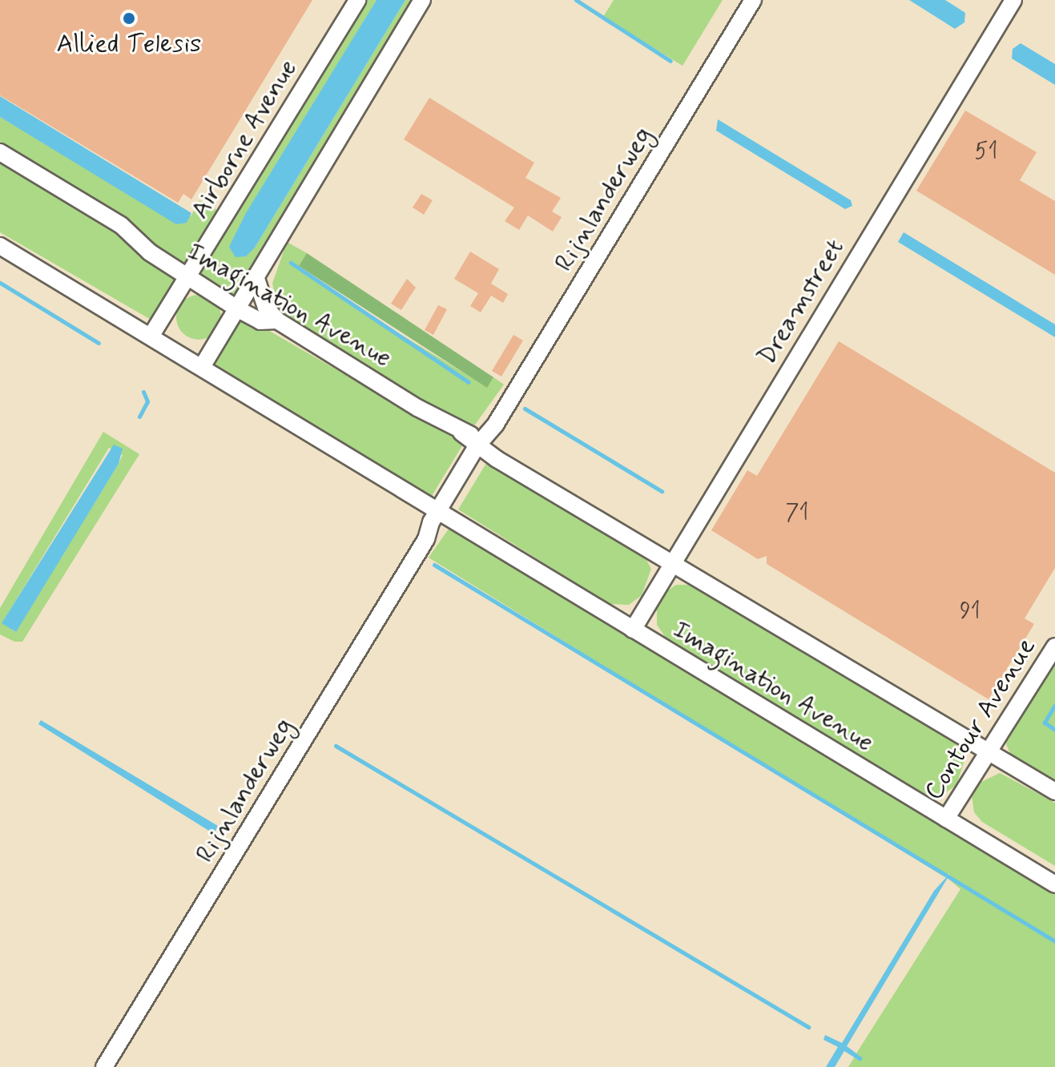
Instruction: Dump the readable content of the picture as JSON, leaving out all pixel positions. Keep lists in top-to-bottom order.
{
  "streets": {
    "street": [
      "Airborne Avenue",
      "Rijnlanderweg",
      "Dreamstreet",
      "Imagination Avenue",
      "Contour Avenue"
    ]
  },
  "crossings": [
    ["Airborne Avenue", "Imagination Avenue"],
    ["Rijnlanderweg", "Imagination Avenue"],
    ["Dreamstreet", "Imagination Avenue"],
    ["Imagination Avenue", "Contour Avenue"]
  ],
  "places": ["Allied Telesis"],
  "house_numbers": ["51", "71", "91"]
}
